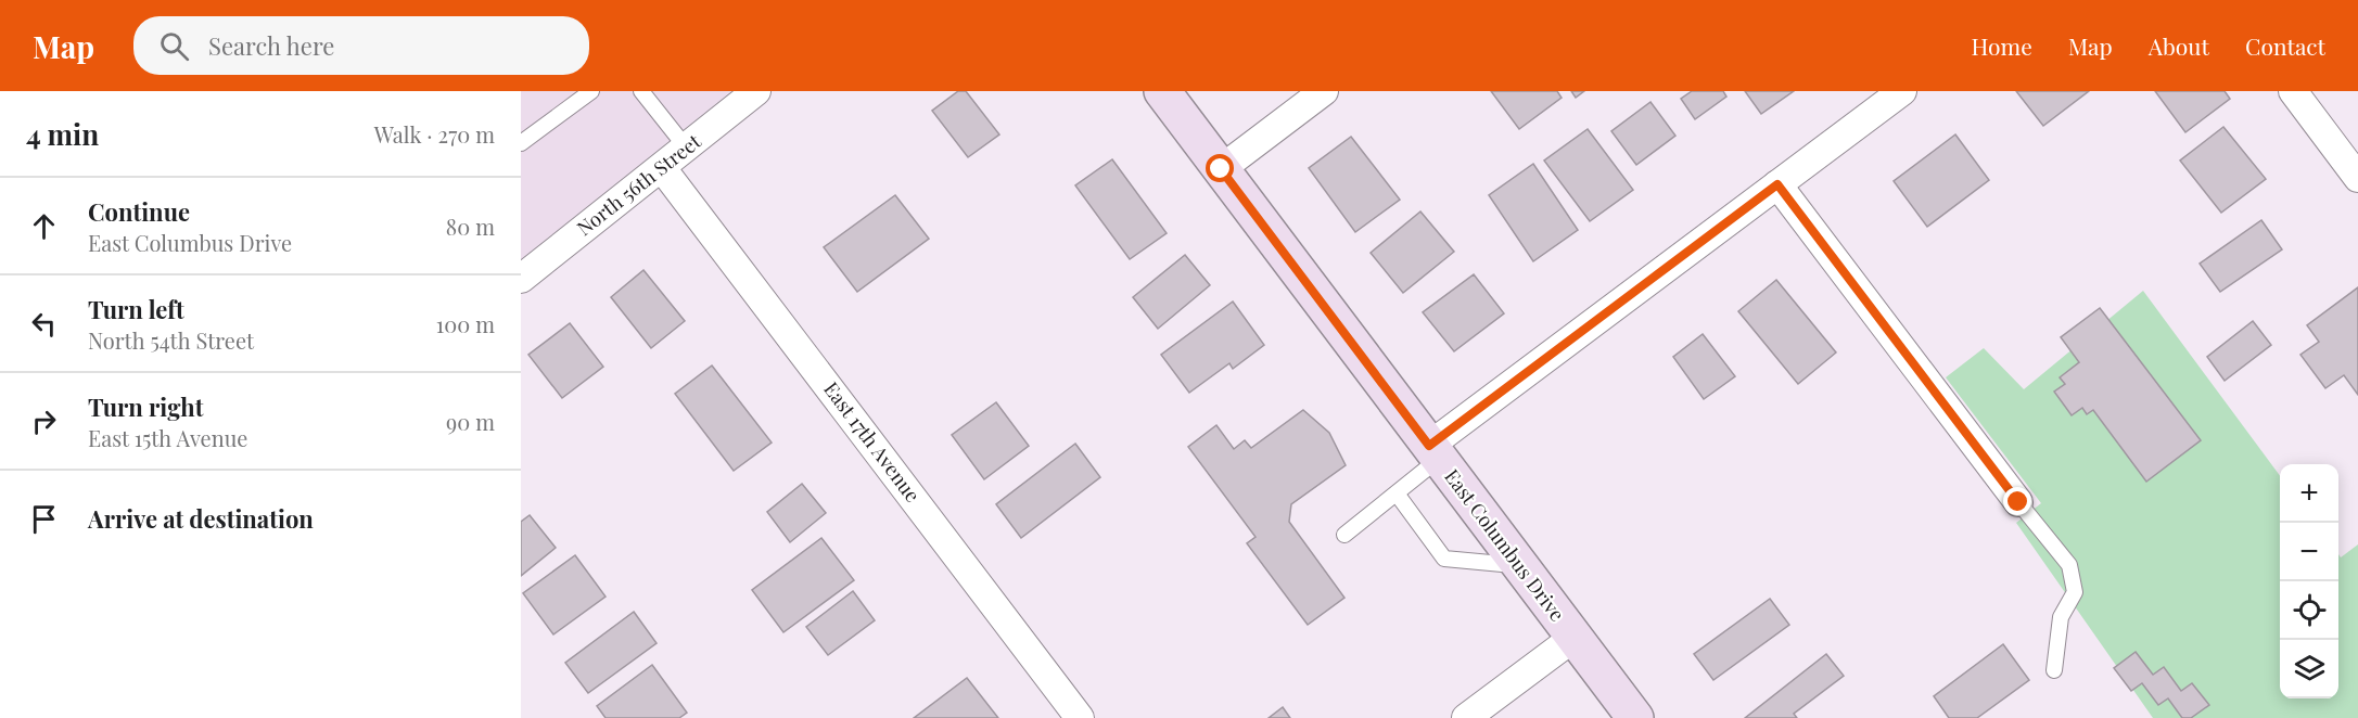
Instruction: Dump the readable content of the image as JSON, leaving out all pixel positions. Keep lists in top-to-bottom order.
{
  "streets": {
    "main road": ["East Columbus Drive"],
    "street": ["North 56th Street", "East 17th Avenue"]
  },
  "crossings": [
    ["North 56th Street", "East 17th Avenue"]
  ],
  "page": {
    "header": "Map",
    "search": "Search here",
    "nav": [
      "Home",
      "Map",
      "About",
      "Contact"
    ],
    "heading": ["4 min", "Walk · 270 m"],
    "list": [
      ["Continue", "East Columbus Drive", "80 m"],
      ["Turn left", "North 54th Street", "100 m"],
      ["Turn right", "East 15th Avenue", "90 m"],
      "Arrive at destination"
    ],
    "map_buttons": ["+", "−"]
  }
}
